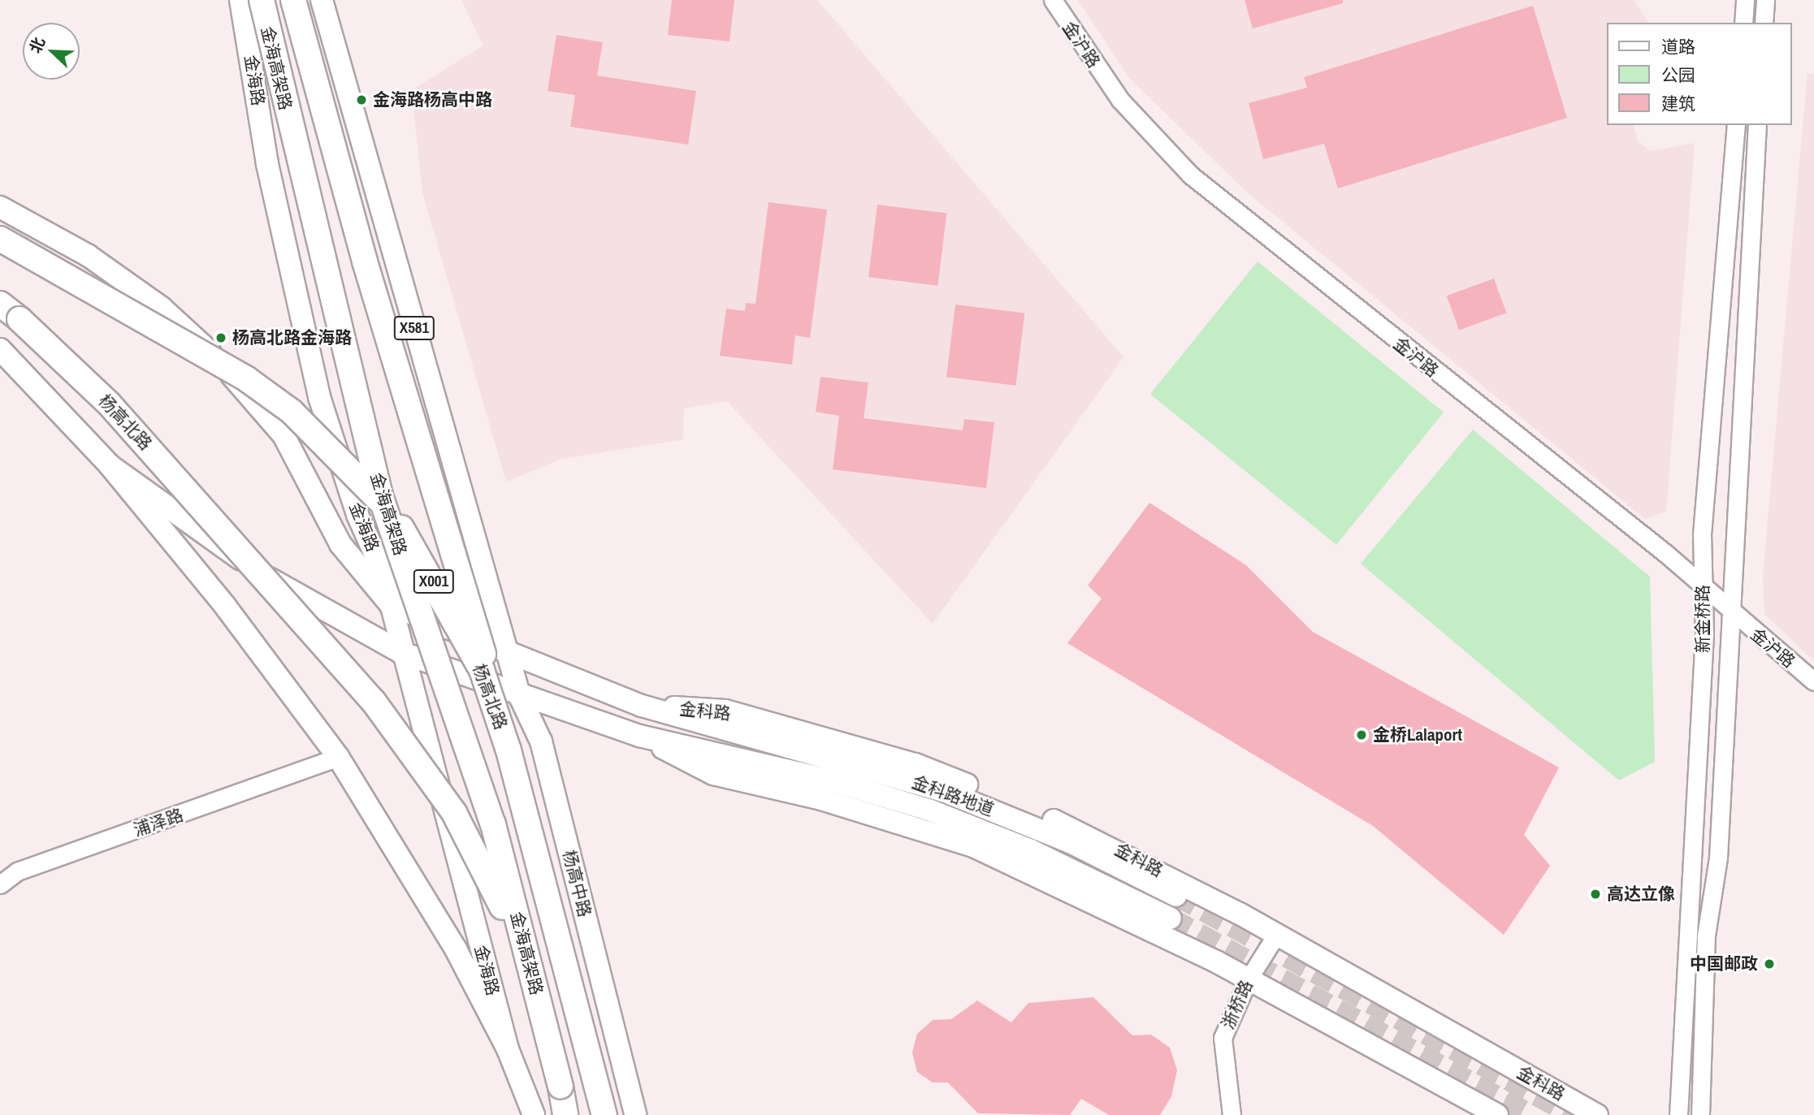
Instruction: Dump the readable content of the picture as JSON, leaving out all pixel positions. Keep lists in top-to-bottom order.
{
  "streets": {
    "highway": ["金海高架路", "杨高北路", "X001"],
    "main road": [
      "金海路",
      "X581",
      "金科路",
      "金科路地道",
      "杨高中路"
    ],
    "street": [
      "金沪路",
      "新金桥路",
      "浦泽路",
      "浙桥路"
    ]
  },
  "crossings": [
    ["金沪路", "新金桥路"],
    ["金海高架路", "杨高北路"],
    ["金海路", "X001"],
    ["金海路", "金科路"],
    ["X581", "金科路"],
    ["X581", "杨高中路"],
    ["X001", "金科路"],
    ["金科路", "金科路地道"],
    ["金科路", "杨高中路"],
    ["金科路", "浙桥路"]
  ],
  "places": [
    "金海路杨高中路",
    "杨高北路金海路",
    "金桥Lalaport",
    "高达立像",
    "中国邮政"
  ],
  "legend": ["道路", "公园", "建筑"],
  "north": "top left"
}
